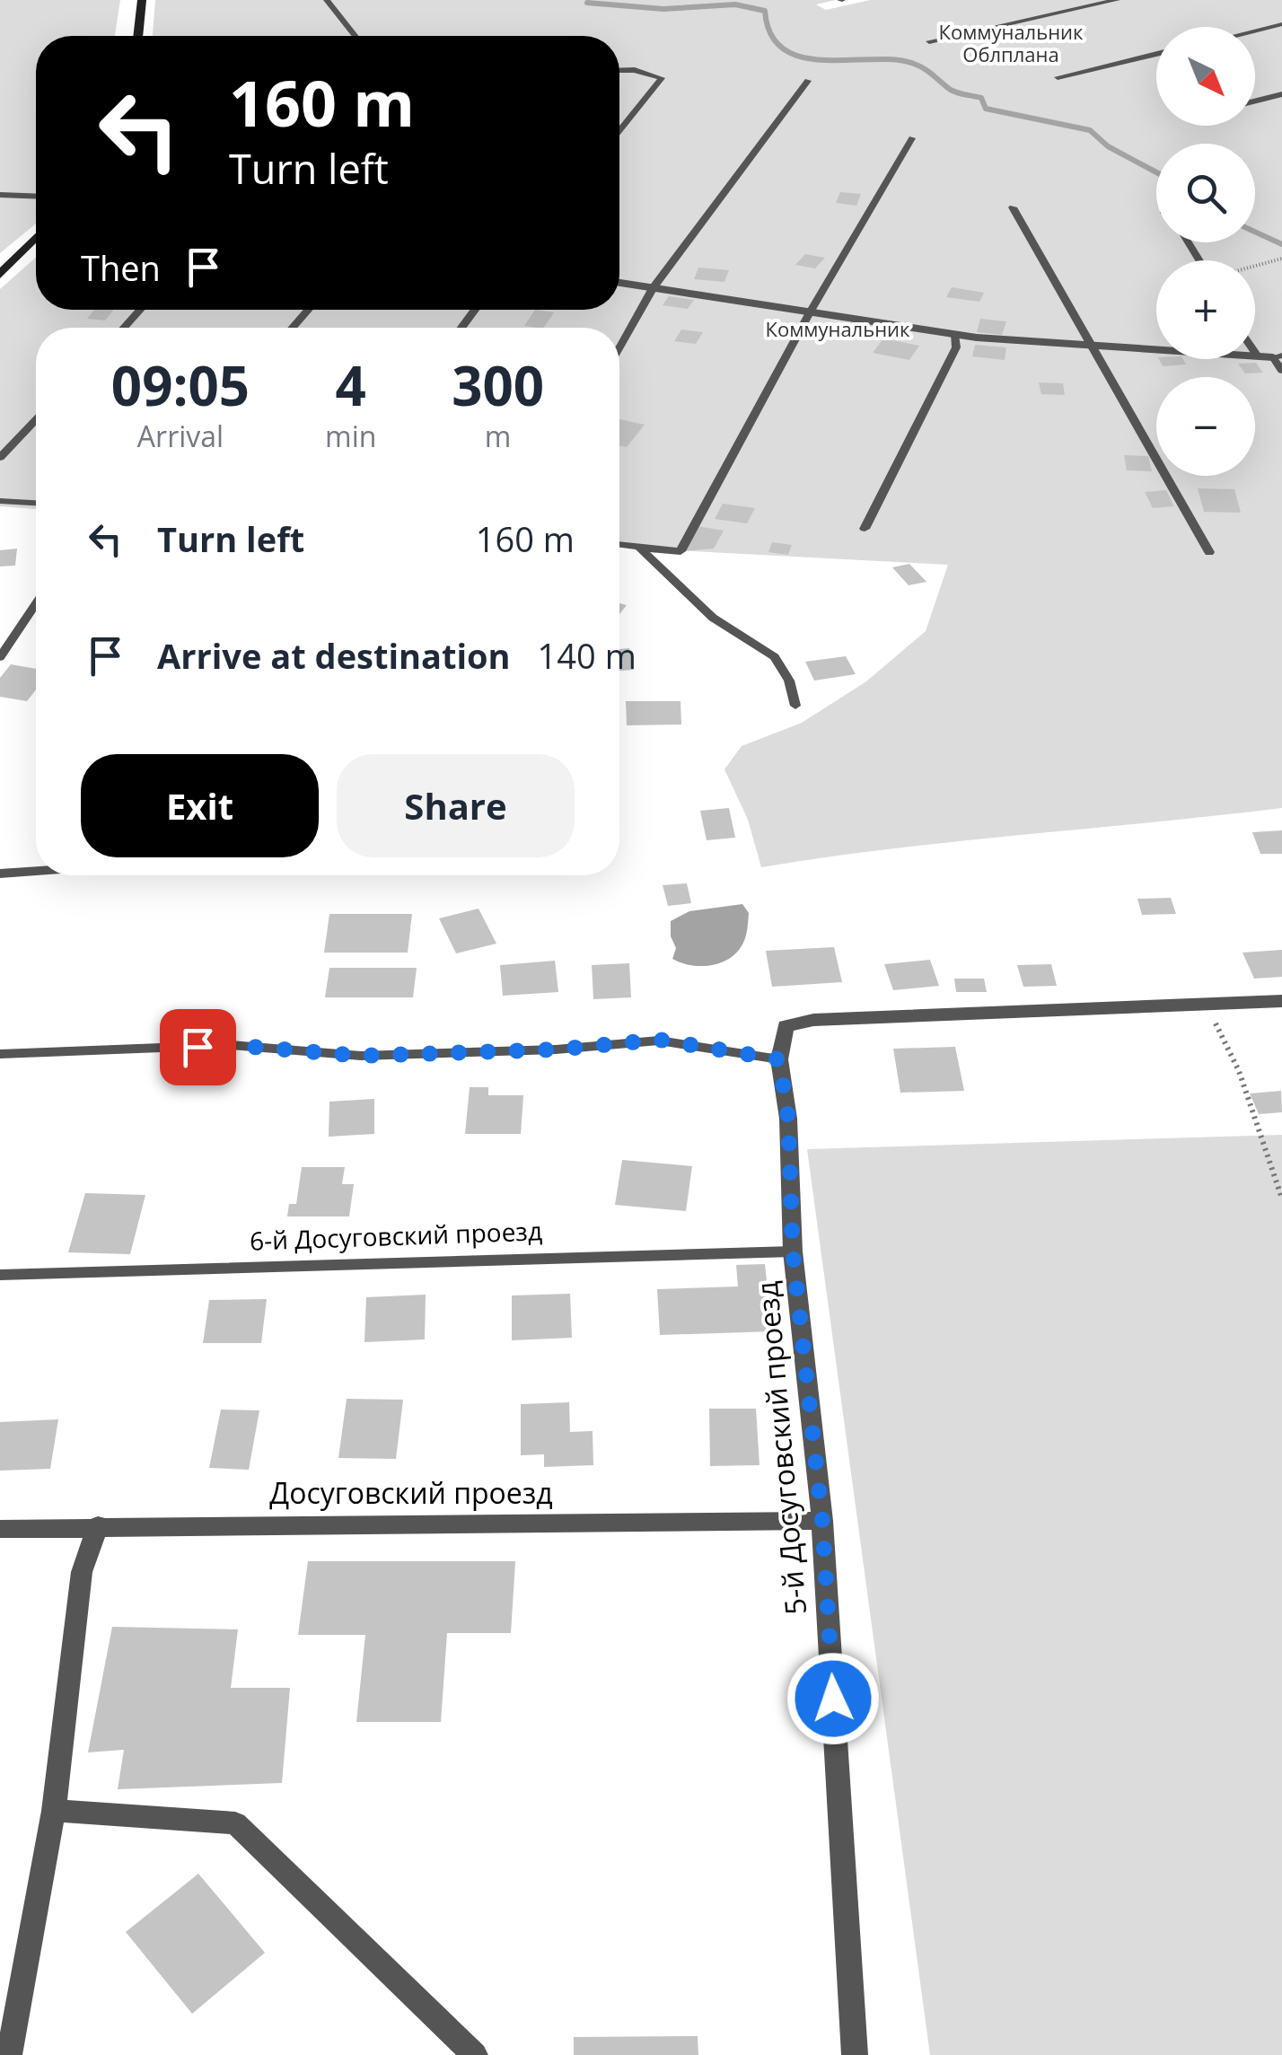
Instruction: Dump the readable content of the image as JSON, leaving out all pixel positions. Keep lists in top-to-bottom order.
{
  "streets": {
    "street": ["5-й Досуговский проезд", "Досуговский проезд"],
    "lane": ["6-й Досуговский проезд"]
  },
  "crossings": [
    ["6-й Досуговский проезд", "5-й Досуговский проезд"],
    ["5-й Досуговский проезд", "Досуговский проезд"]
  ],
  "parks": ["Коммунальник Облплана", "Коммунальник"],
  "north": "bottom right",
  "page": {
    "map_buttons": ["+", "−"],
    "turn": ["160 m", "Turn left"],
    "then": "Then",
    "eta": [
      "09:05",
      "Arrival",
      "4",
      "min",
      "300",
      "m"
    ],
    "list": [
      {
        "name": "Turn left",
        "value": "160 m"
      },
      {
        "name": "Arrive at destination",
        "value": "140 m"
      }
    ],
    "buttons": ["Exit", "Share"]
  }
}
